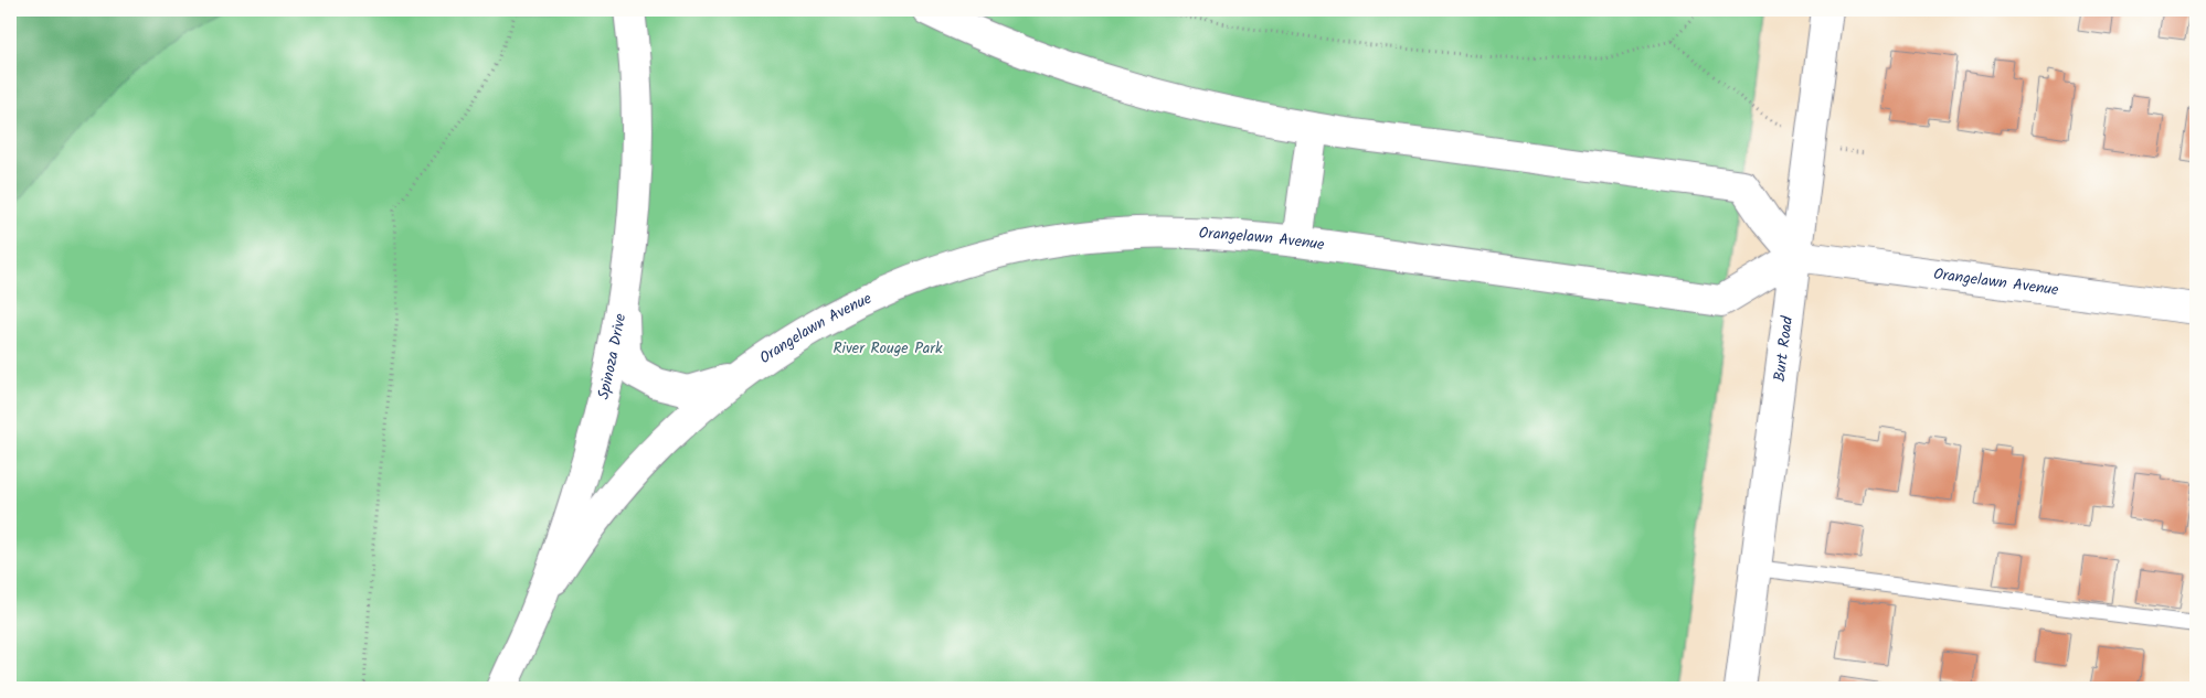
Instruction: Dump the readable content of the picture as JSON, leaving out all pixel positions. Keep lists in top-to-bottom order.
{
  "streets": {
    "street": ["Orangelawn Avenue", "Burt Road", "Spinoza Drive"]
  },
  "crossings": [
    ["Orangelawn Avenue", "Burt Road"],
    ["Orangelawn Avenue", "Spinoza Drive"]
  ],
  "parks": ["River Rouge Park"]
}
